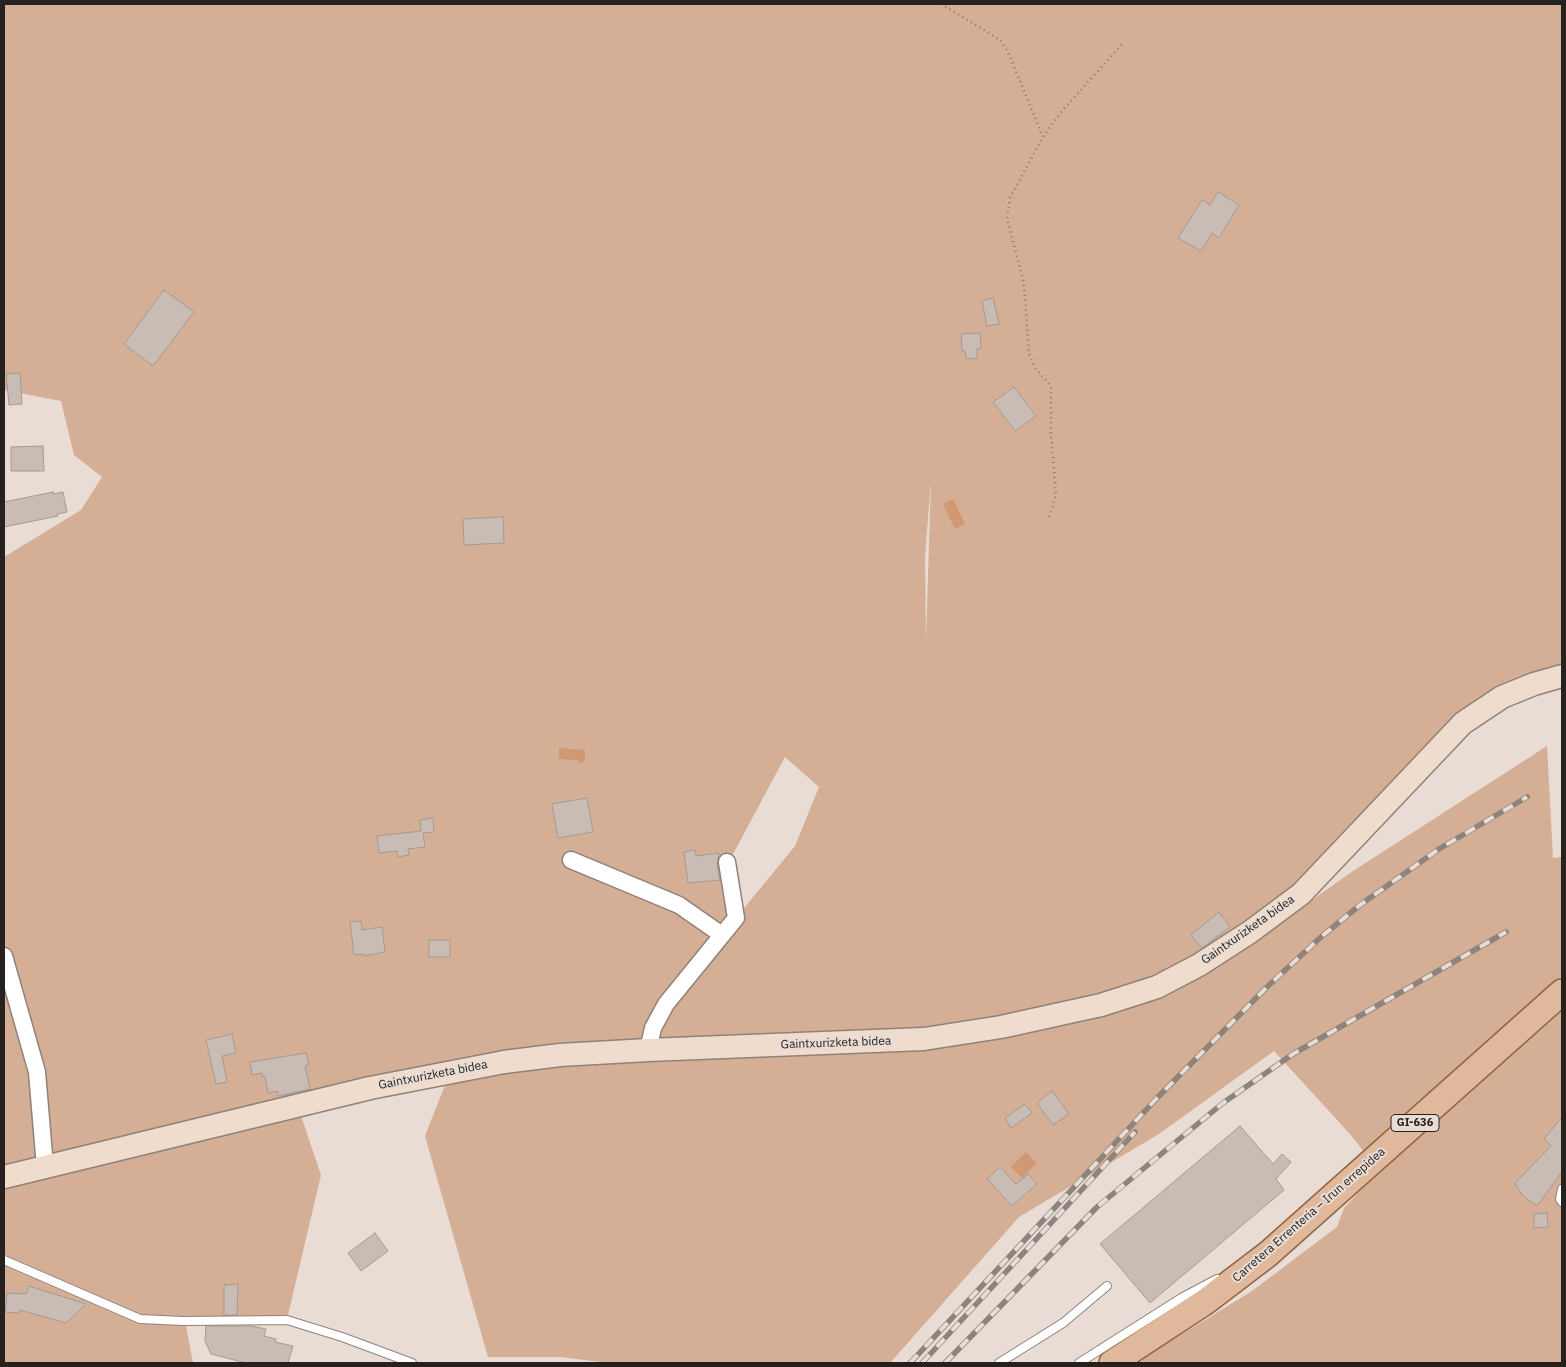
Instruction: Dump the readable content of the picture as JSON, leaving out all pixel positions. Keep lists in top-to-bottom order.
{
  "streets": {
    "main road": ["Gaintxurizketa bidea", "GI-636", "Carretera Errenteria – Irun errepidea"]
  }
}
